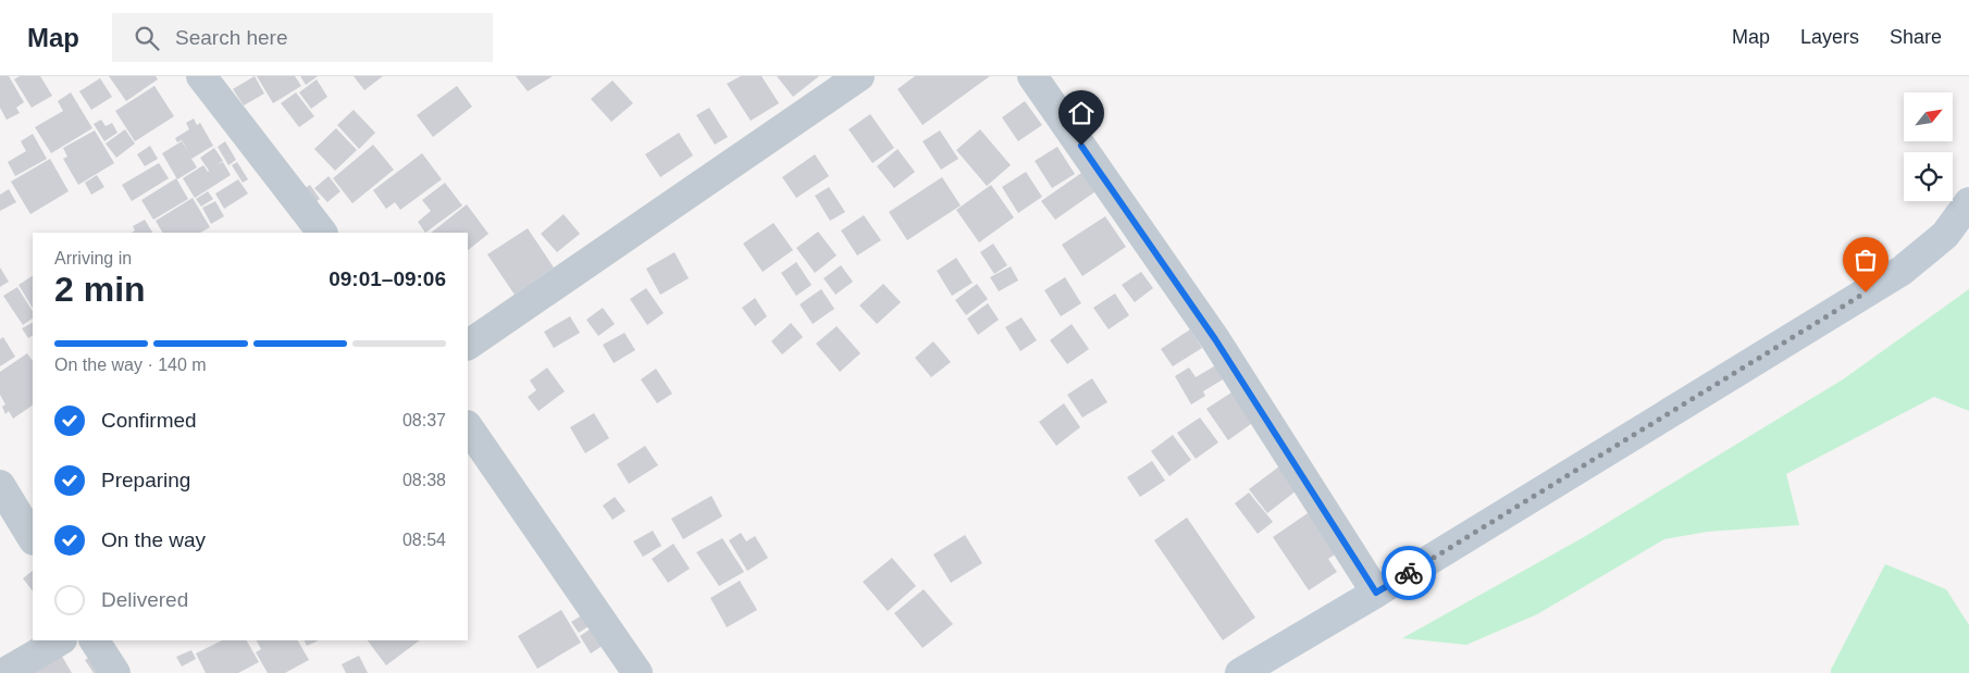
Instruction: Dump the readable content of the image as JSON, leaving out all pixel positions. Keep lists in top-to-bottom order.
{
  "north": "top right",
  "page": {
    "header": "Map",
    "search": "Search here",
    "nav": ["Map", "Layers", "Share"],
    "heading": ["2 min", "Arriving in", "09:01–09:06"],
    "bar": "On the way · 140 m",
    "list": [
      ["Confirmed", "08:37"],
      ["Preparing", "08:38"],
      ["On the way", "08:54"],
      "Delivered"
    ]
  }
}
